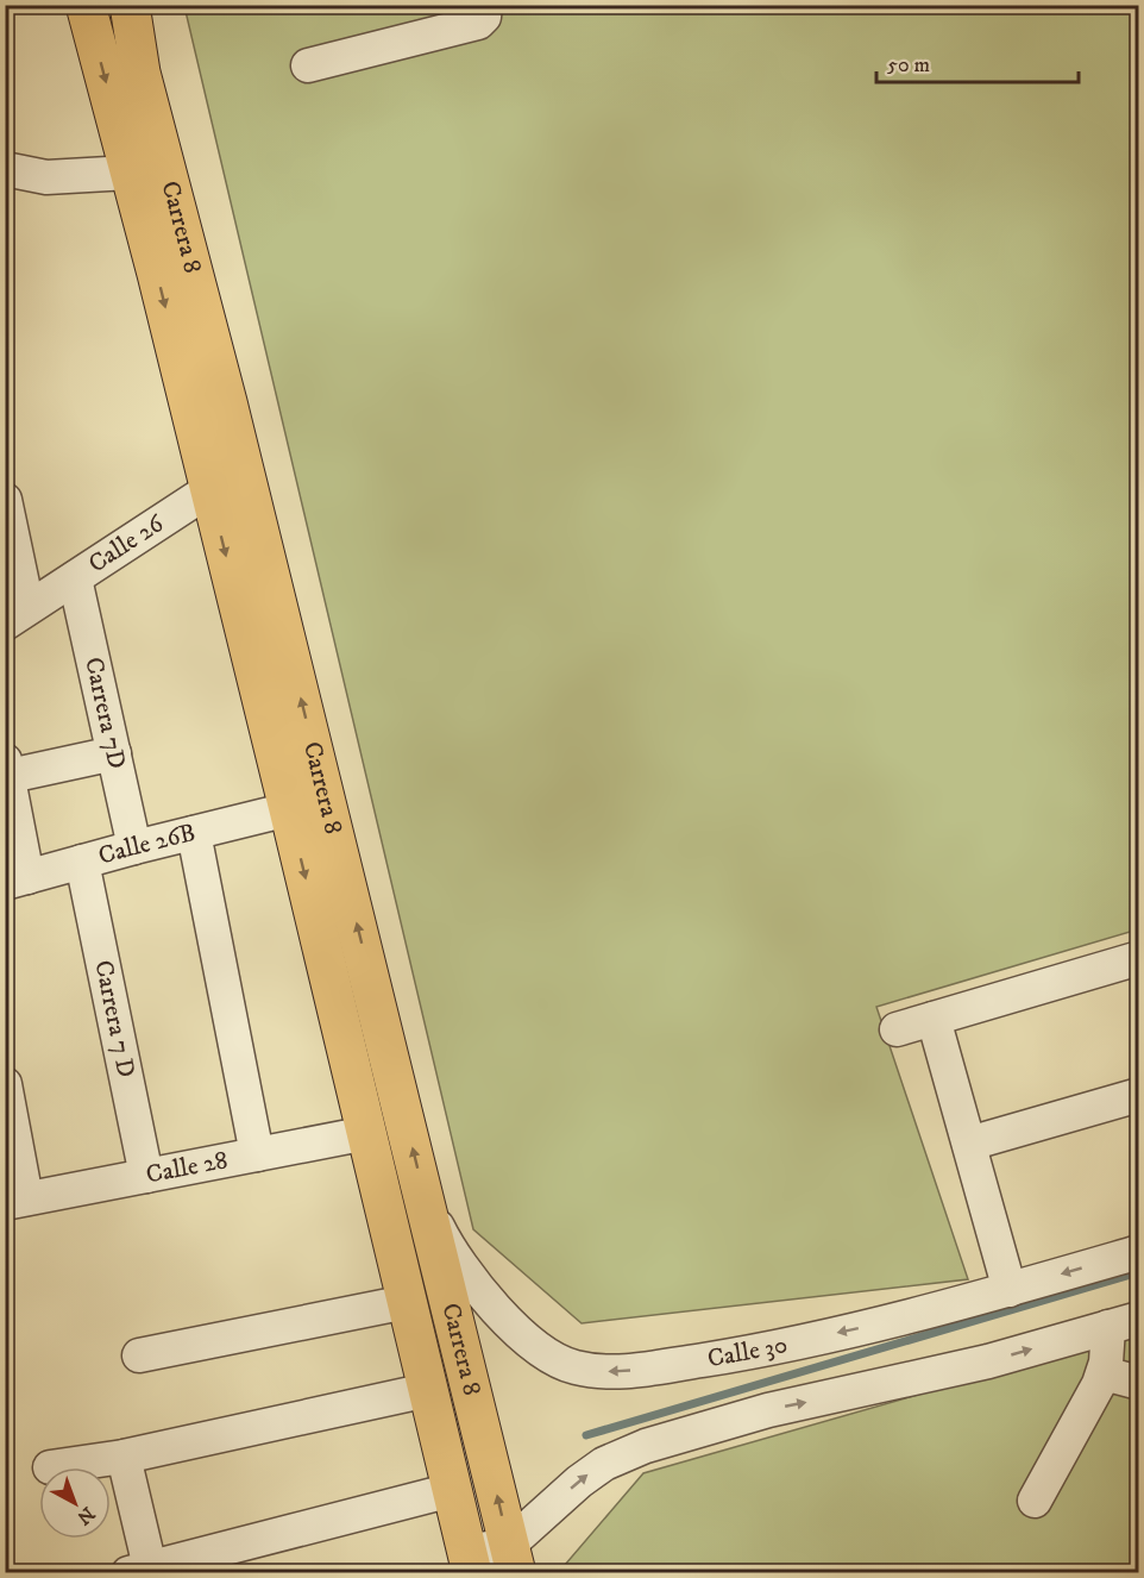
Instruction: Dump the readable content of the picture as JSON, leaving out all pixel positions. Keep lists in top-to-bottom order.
{
  "streets": {
    "main road": ["Carrera 8"],
    "street": [
      "Calle 26",
      "Carrera 7D",
      "Calle 26B",
      "Carrera 7 D",
      "Calle 28",
      "Calle 30"
    ]
  },
  "crossings": [
    ["Carrera 8", "Calle 26"],
    ["Carrera 8", "Calle 26B"],
    ["Carrera 8", "Calle 28"],
    ["Carrera 8", "Calle 30"],
    ["Calle 26", "Carrera 7D"],
    ["Carrera 7D", "Calle 26B"],
    ["Calle 26B", "Carrera 7 D"],
    ["Carrera 7 D", "Calle 28"]
  ],
  "scale_bar": "50 m",
  "north": "bottom right"
}
